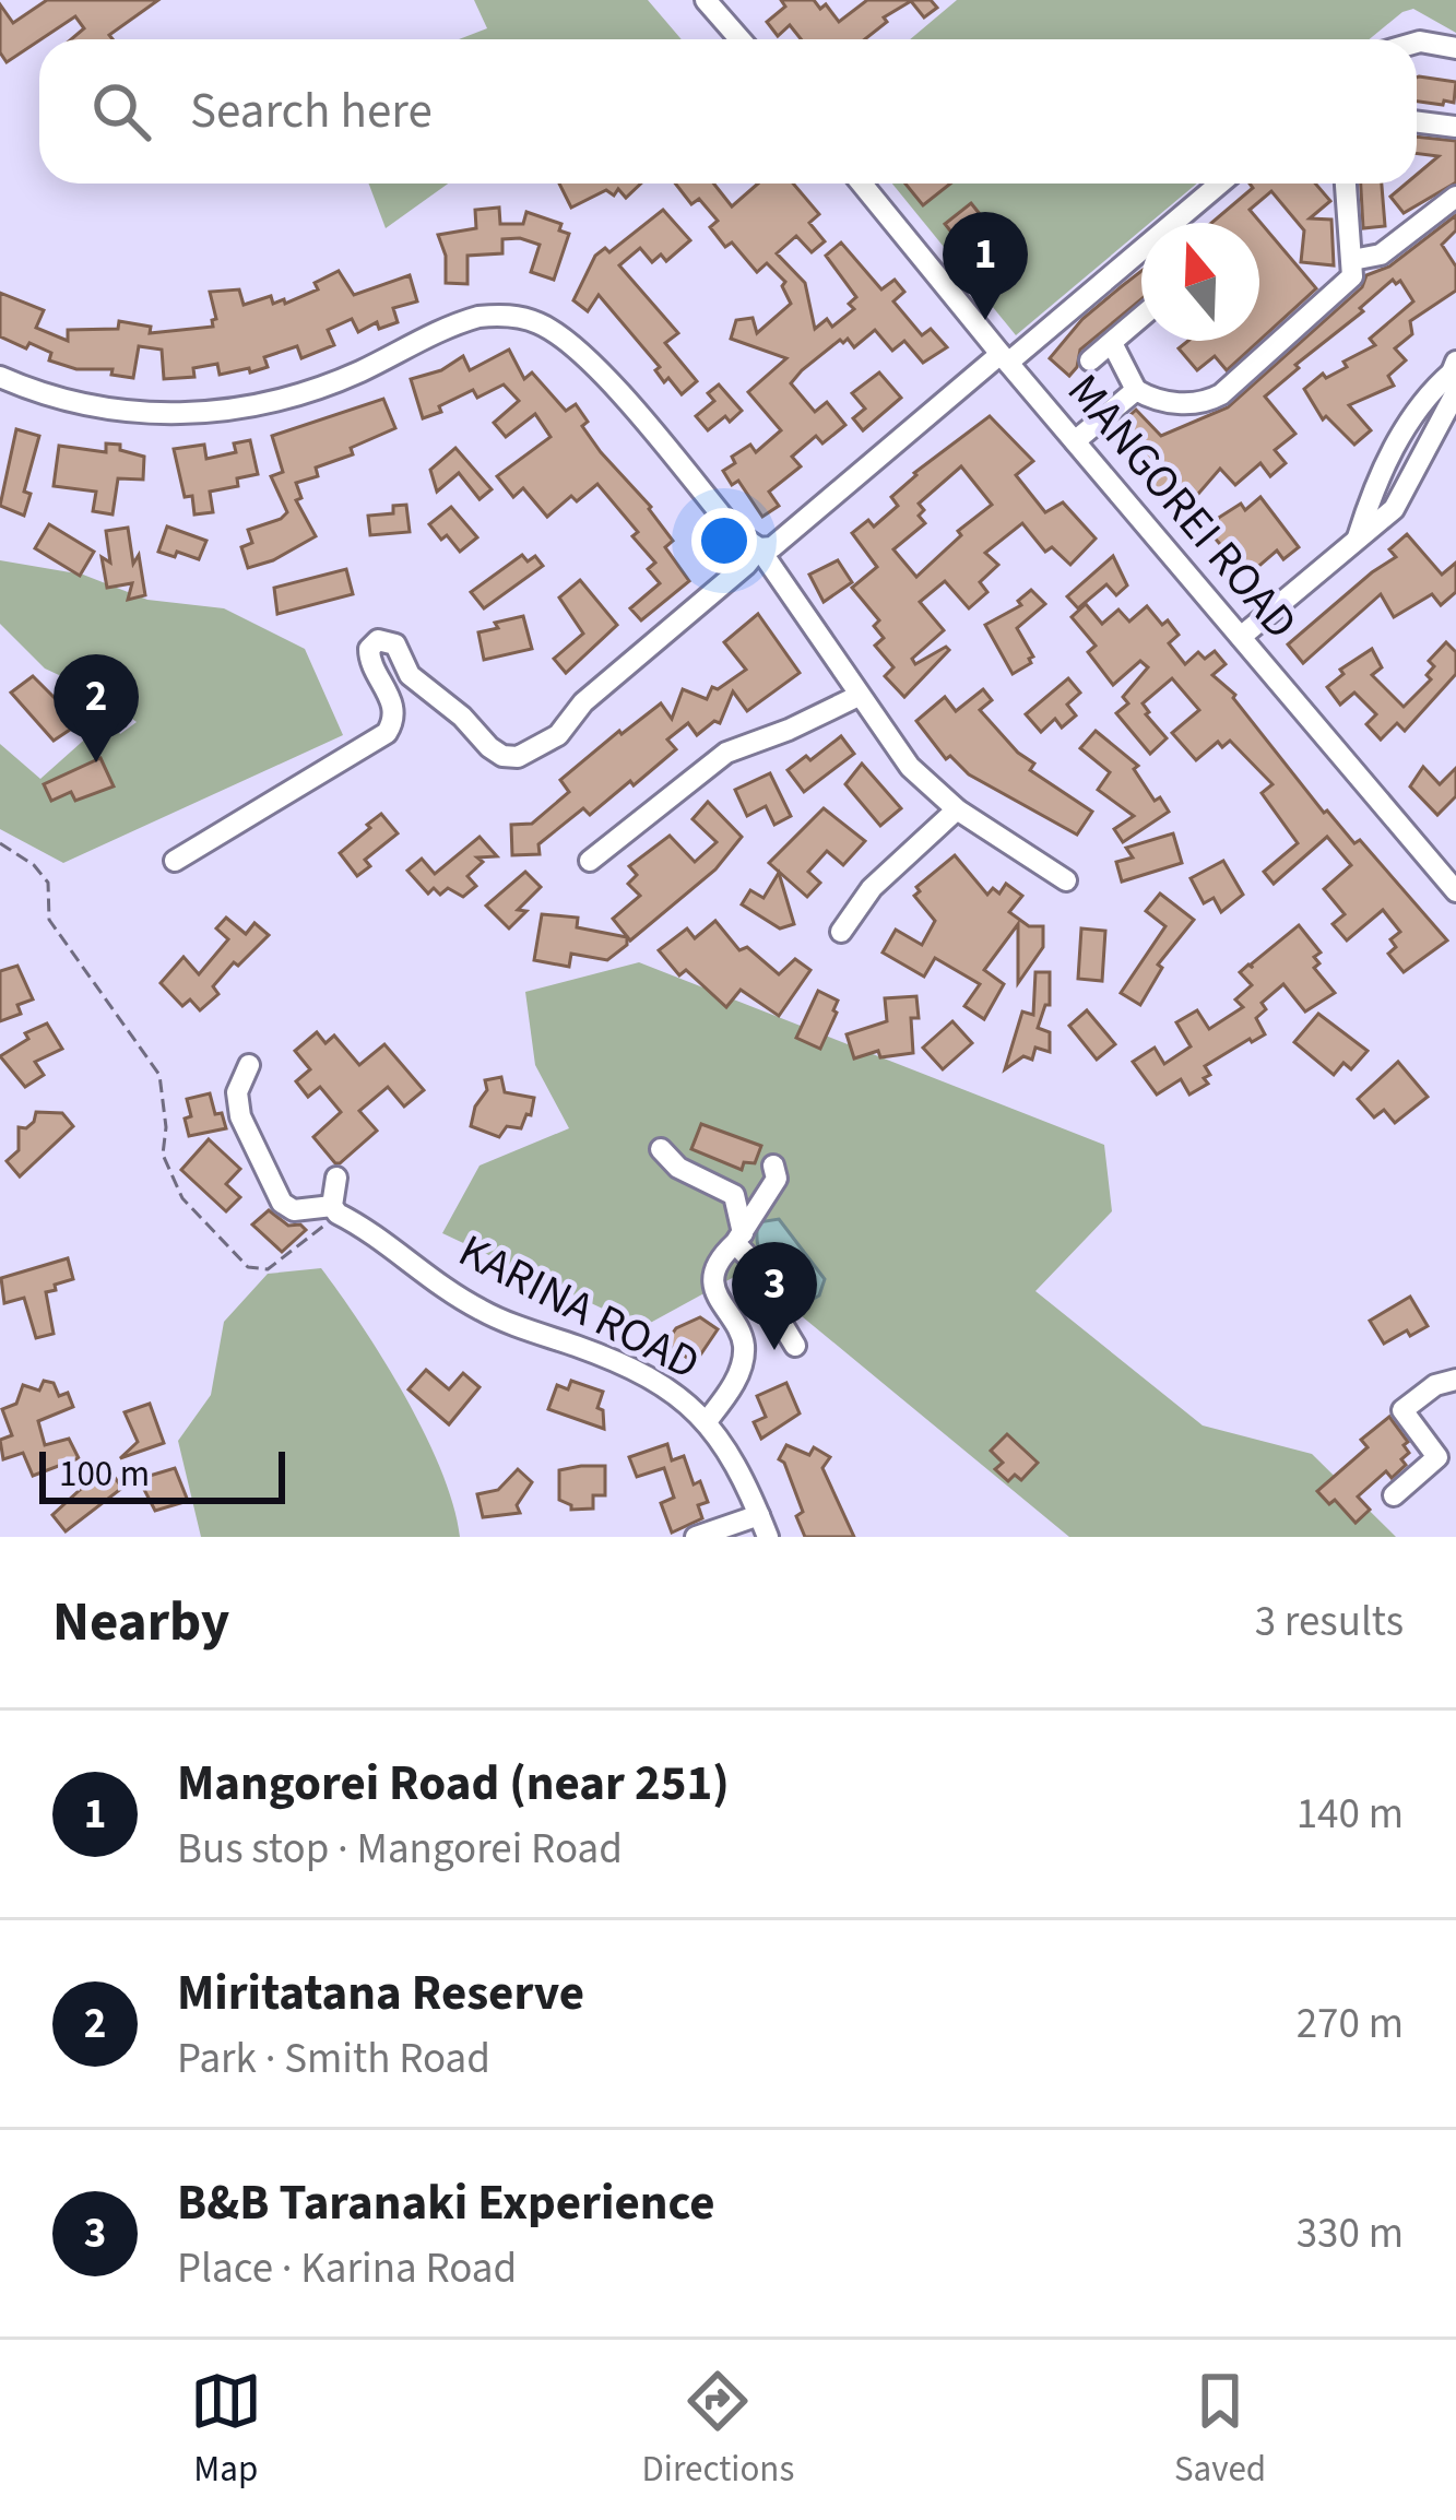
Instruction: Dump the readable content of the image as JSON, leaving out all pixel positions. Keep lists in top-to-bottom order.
{
  "streets": {
    "street": ["MANGOREI ROAD", "KARINA ROAD"]
  },
  "scale_bar": "100 m",
  "north": "top",
  "page": {
    "search": "Search here",
    "pins": ["1", "2", "3"],
    "scale": "100 m",
    "heading": ["Nearby", "3 results"],
    "list": [
      {
        "mark": "1",
        "name": "Mangorei Road (near 251)",
        "note": "Bus stop · Mangorei Road",
        "value": "140 m"
      },
      {
        "mark": "2",
        "name": "Miritatana Reserve",
        "note": "Park · Smith Road",
        "value": "270 m"
      },
      {
        "mark": "3",
        "name": "B&B Taranaki Experience",
        "note": "Place · Karina Road",
        "value": "330 m"
      }
    ],
    "nav": ["Map", "Directions", "Saved"]
  }
}
